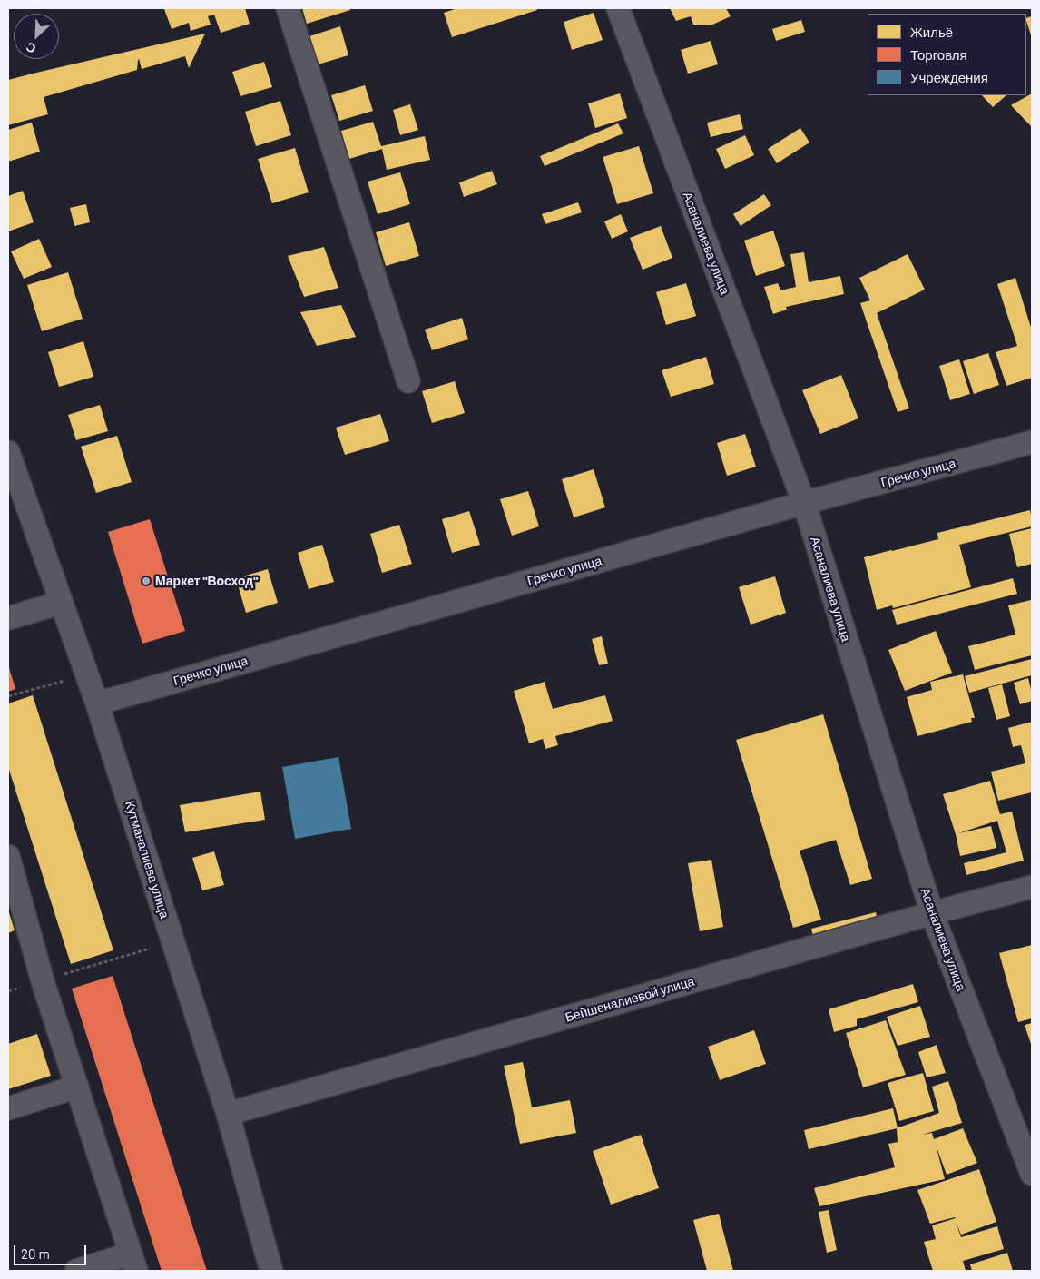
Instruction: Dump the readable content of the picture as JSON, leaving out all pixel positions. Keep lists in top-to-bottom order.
{
  "streets": {
    "street": [
      "Асаналиева улица",
      "Гречко улица",
      "Кутманалиева улица",
      "Бейшеналиевой улица"
    ]
  },
  "crossings": [
    ["Асаналиева улица", "Гречко улица"],
    ["Асаналиева улица", "Бейшеналиевой улица"],
    ["Гречко улица", "Кутманалиева улица"],
    ["Кутманалиева улица", "Бейшеналиевой улица"]
  ],
  "places": ["Маркет \"Восход\""],
  "legend": ["Жильё", "Торговля", "Учреждения"],
  "scale_bar": "20 m",
  "north": "bottom left"
}
